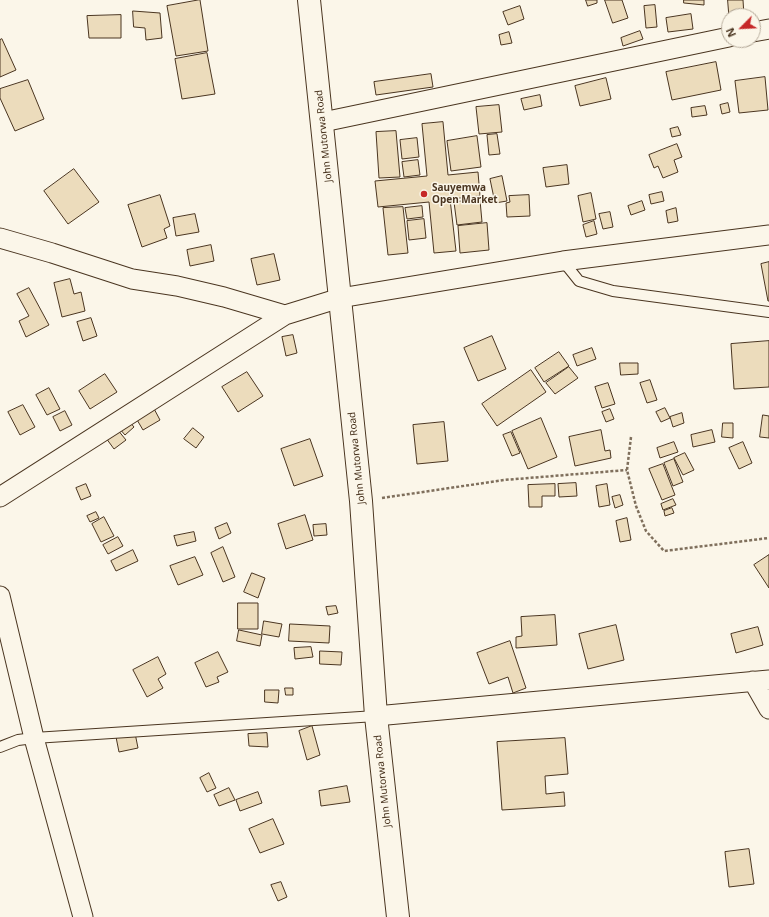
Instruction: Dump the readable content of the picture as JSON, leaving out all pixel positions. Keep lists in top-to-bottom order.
{
  "streets": {
    "street": ["John Mutorwa Road"]
  },
  "places": ["Sauyemwa Open Market"],
  "north": "bottom left"
}
